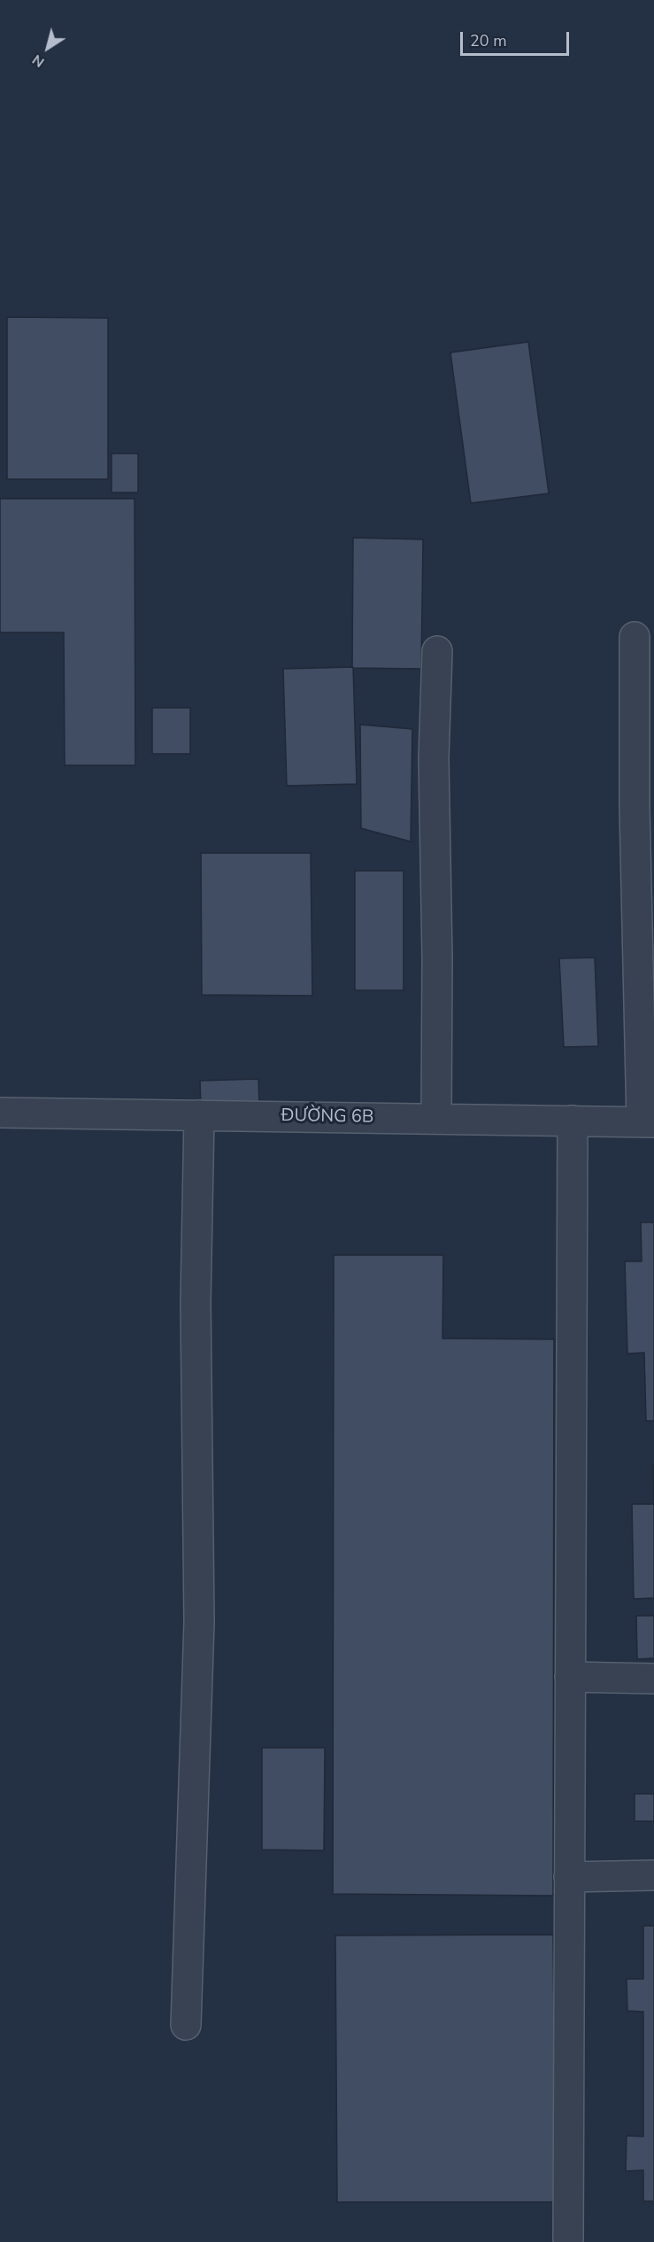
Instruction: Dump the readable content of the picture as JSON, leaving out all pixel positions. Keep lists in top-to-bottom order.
{
  "streets": {
    "street": ["ĐƯỜNG 6B"]
  },
  "scale_bar": "20 m",
  "north": "bottom left"
}
